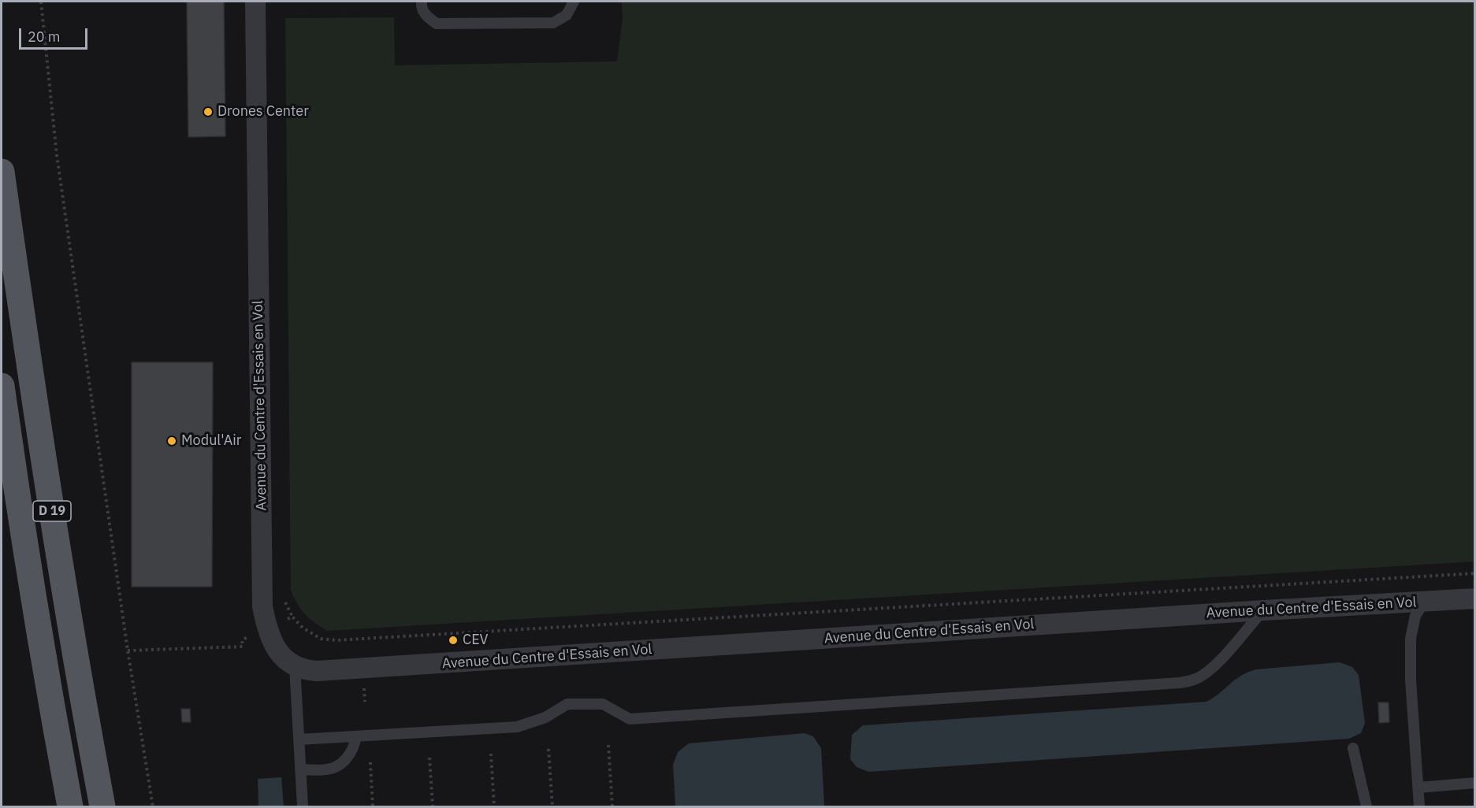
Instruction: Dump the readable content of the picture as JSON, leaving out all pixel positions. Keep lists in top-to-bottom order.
{
  "streets": {
    "main road": ["D 19"],
    "street": ["Avenue du Centre d'Essais en Vol"]
  },
  "places": ["Drones Center", "Modul'Air", "CEV"],
  "scale_bar": "20 m"
}
